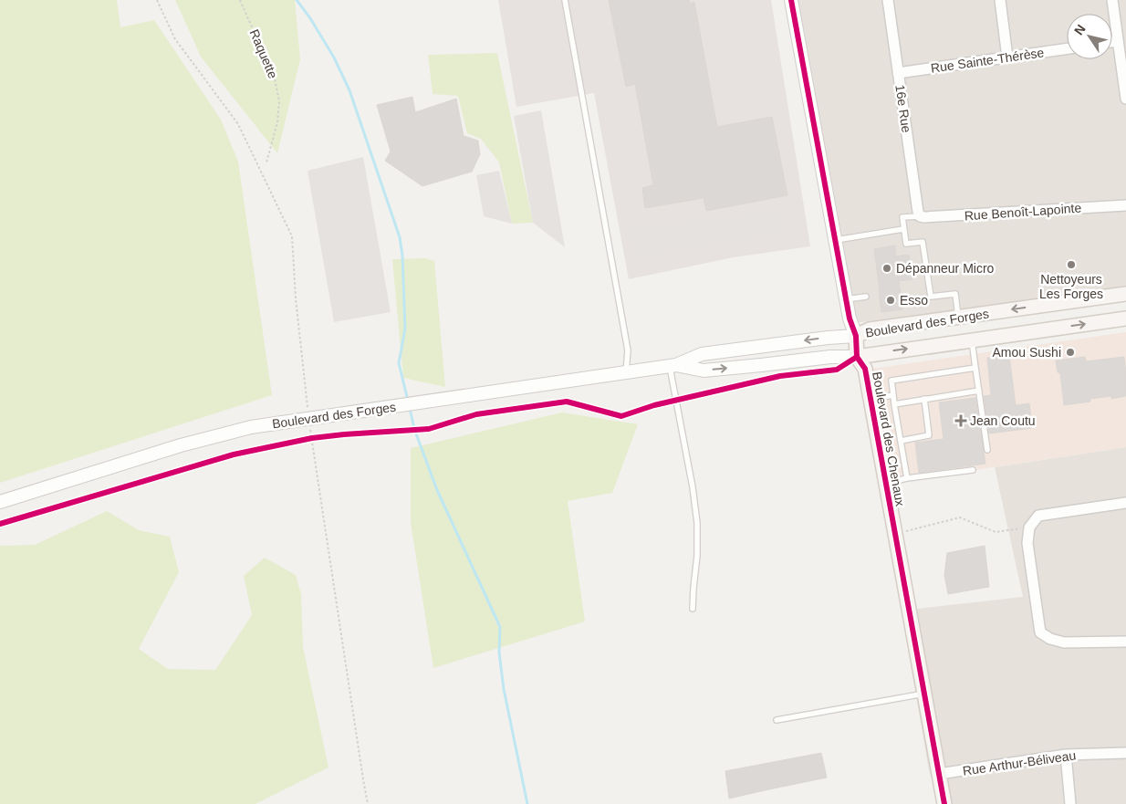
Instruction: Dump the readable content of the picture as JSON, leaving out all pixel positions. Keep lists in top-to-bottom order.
{
  "streets": {
    "main road": ["Boulevard des Forges", "Boulevard des Chenaux"],
    "street": [
      "Rue Sainte-Thérèse",
      "16e Rue",
      "Rue Benoît-Lapointe",
      "Rue Arthur-Béliveau"
    ],
    "path": ["Raquette"]
  },
  "crossings": [
    ["Rue Sainte-Thérèse", "16e Rue"],
    ["16e Rue", "Rue Benoît-Lapointe"],
    ["Boulevard des Forges", "Boulevard des Chenaux"],
    ["Boulevard des Chenaux", "Rue Arthur-Béliveau"]
  ],
  "places": {
    "other": [
      "Nettoyeurs Les Forges",
      "Dépanneur Micro",
      "Esso",
      "Amou Sushi"
    ],
    "health": ["Jean Coutu"]
  },
  "north": "top left"
}
